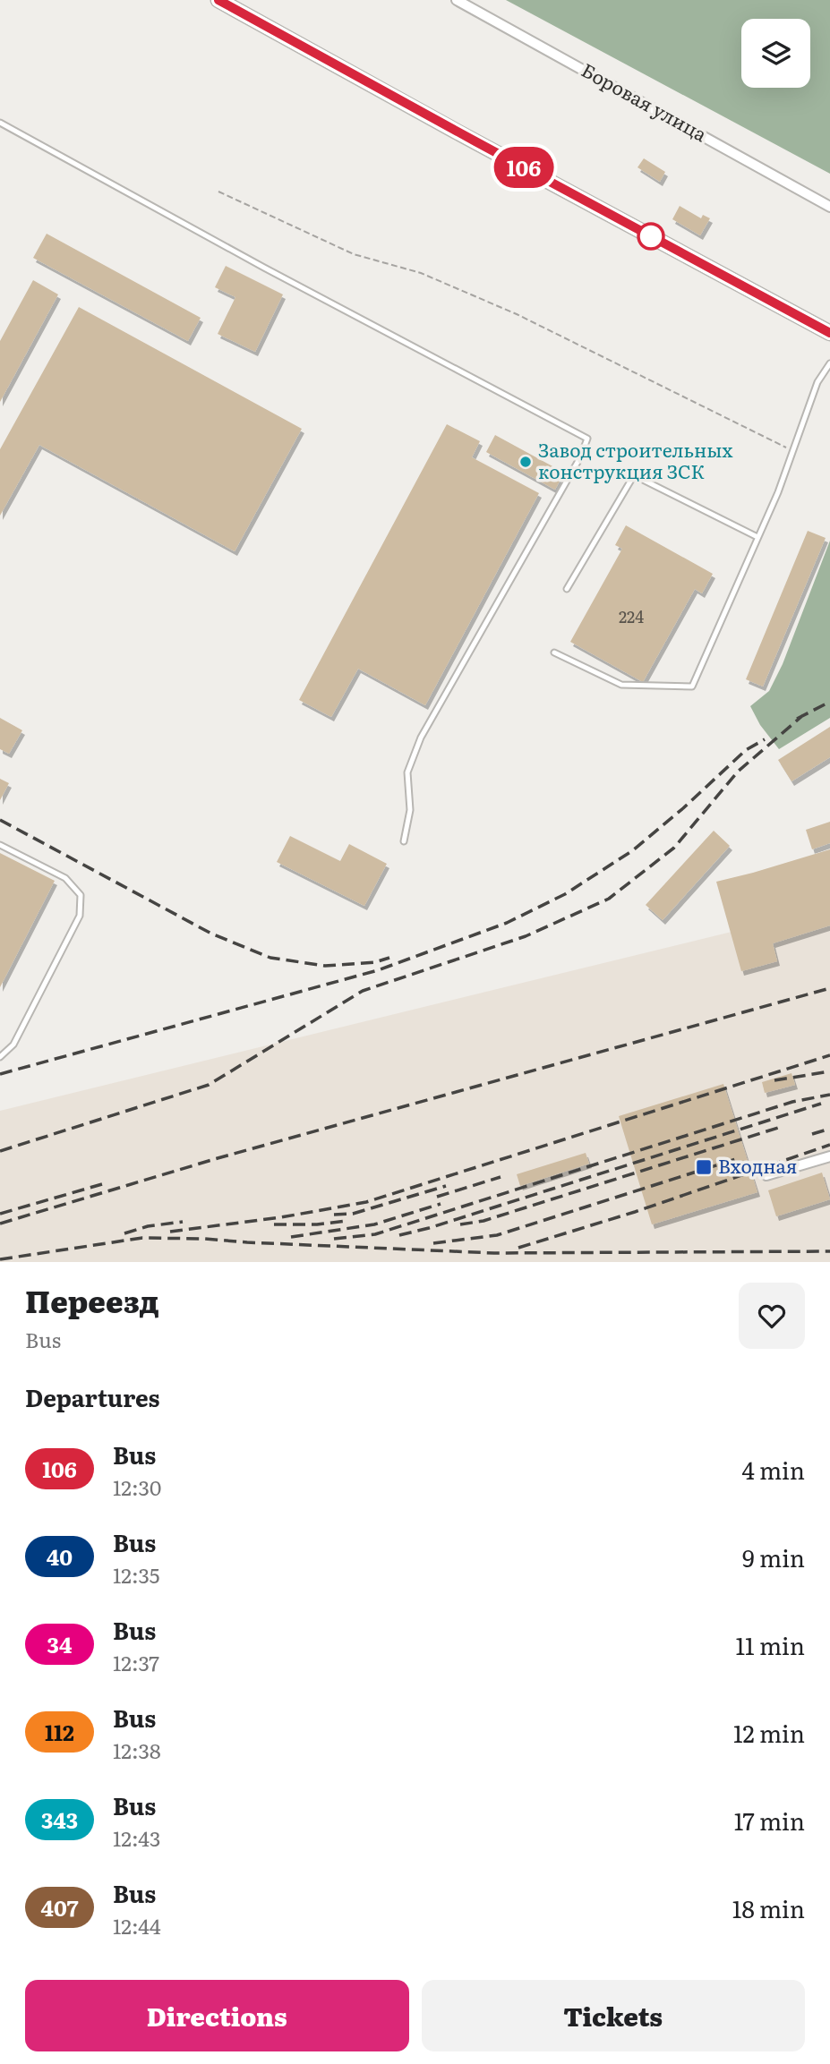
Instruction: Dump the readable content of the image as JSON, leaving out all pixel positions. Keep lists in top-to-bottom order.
{
  "streets": {
    "street": ["Боровая улица"]
  },
  "places": {
    "other": ["Завод строительных конструкция ЗСК"],
    "transit": ["Входная"]
  },
  "lines": ["bus line 106"],
  "house_numbers": ["224"],
  "page": {
    "on_map": "106",
    "heading": [
      ["Переезд", "Bus"],
      "Departures"
    ],
    "list": [
      {
        "mark": "106",
        "name": "Bus",
        "note": "12:30",
        "value": "4 min"
      },
      {
        "mark": "40",
        "name": "Bus",
        "note": "12:35",
        "value": "9 min"
      },
      {
        "mark": "34",
        "name": "Bus",
        "note": "12:37",
        "value": "11 min"
      },
      {
        "mark": "112",
        "name": "Bus",
        "note": "12:38",
        "value": "12 min"
      },
      {
        "mark": "343",
        "name": "Bus",
        "note": "12:43",
        "value": "17 min"
      },
      {
        "mark": "407",
        "name": "Bus",
        "note": "12:44",
        "value": "18 min"
      }
    ],
    "buttons": ["Directions", "Tickets"]
  }
}
